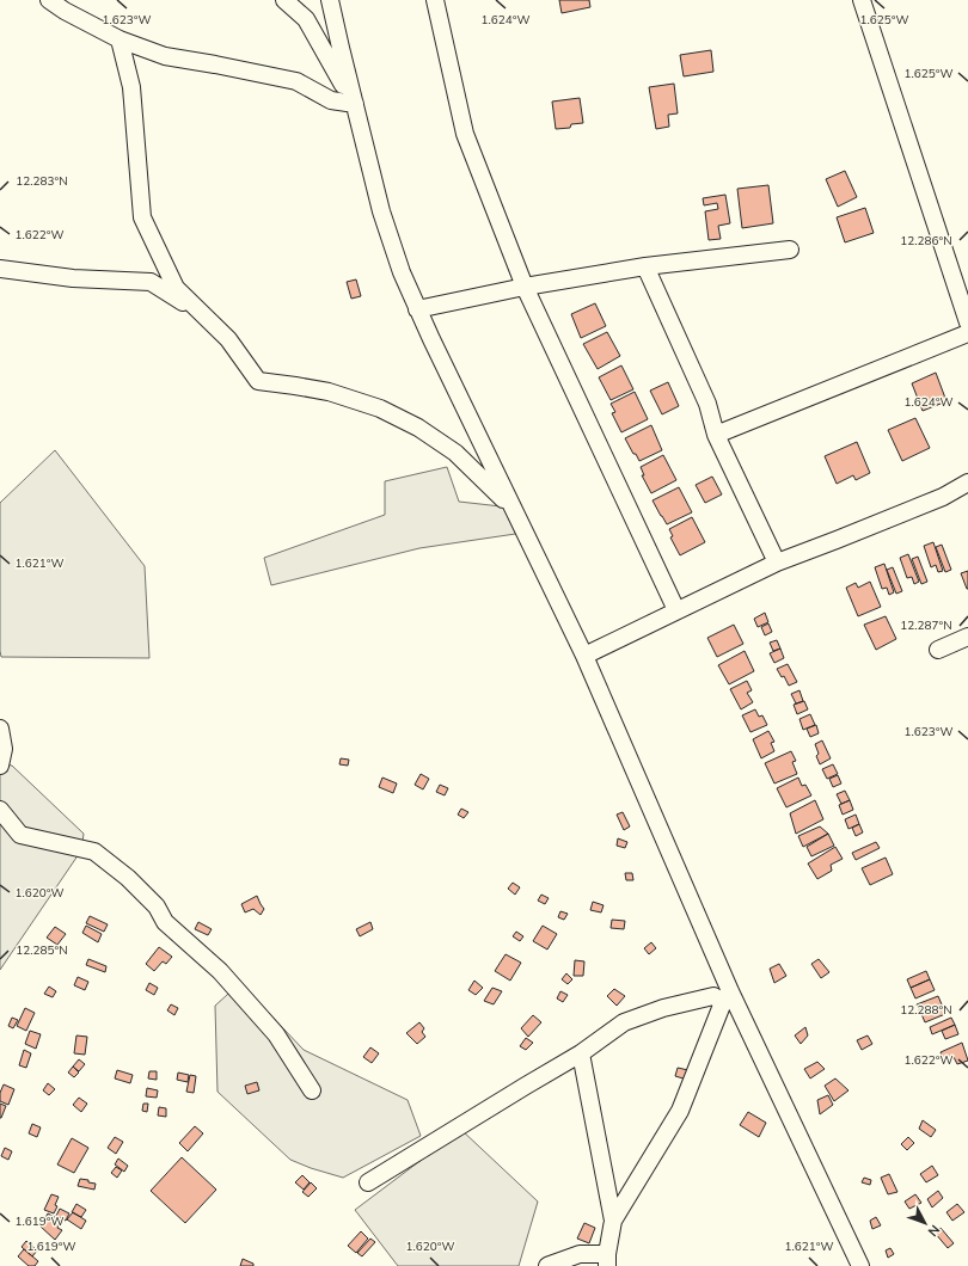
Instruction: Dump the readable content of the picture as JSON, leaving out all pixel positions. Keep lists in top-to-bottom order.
{
  "north": "bottom right",
  "coordinates": [
    "1.623°W",
    "1.624°W",
    "1.625°W",
    "12.283°N",
    "1.622°W",
    "12.286°N",
    "1.621°W",
    "12.287°N",
    "1.620°W",
    "12.285°N",
    "12.288°N",
    "1.619°W"
  ]
}
